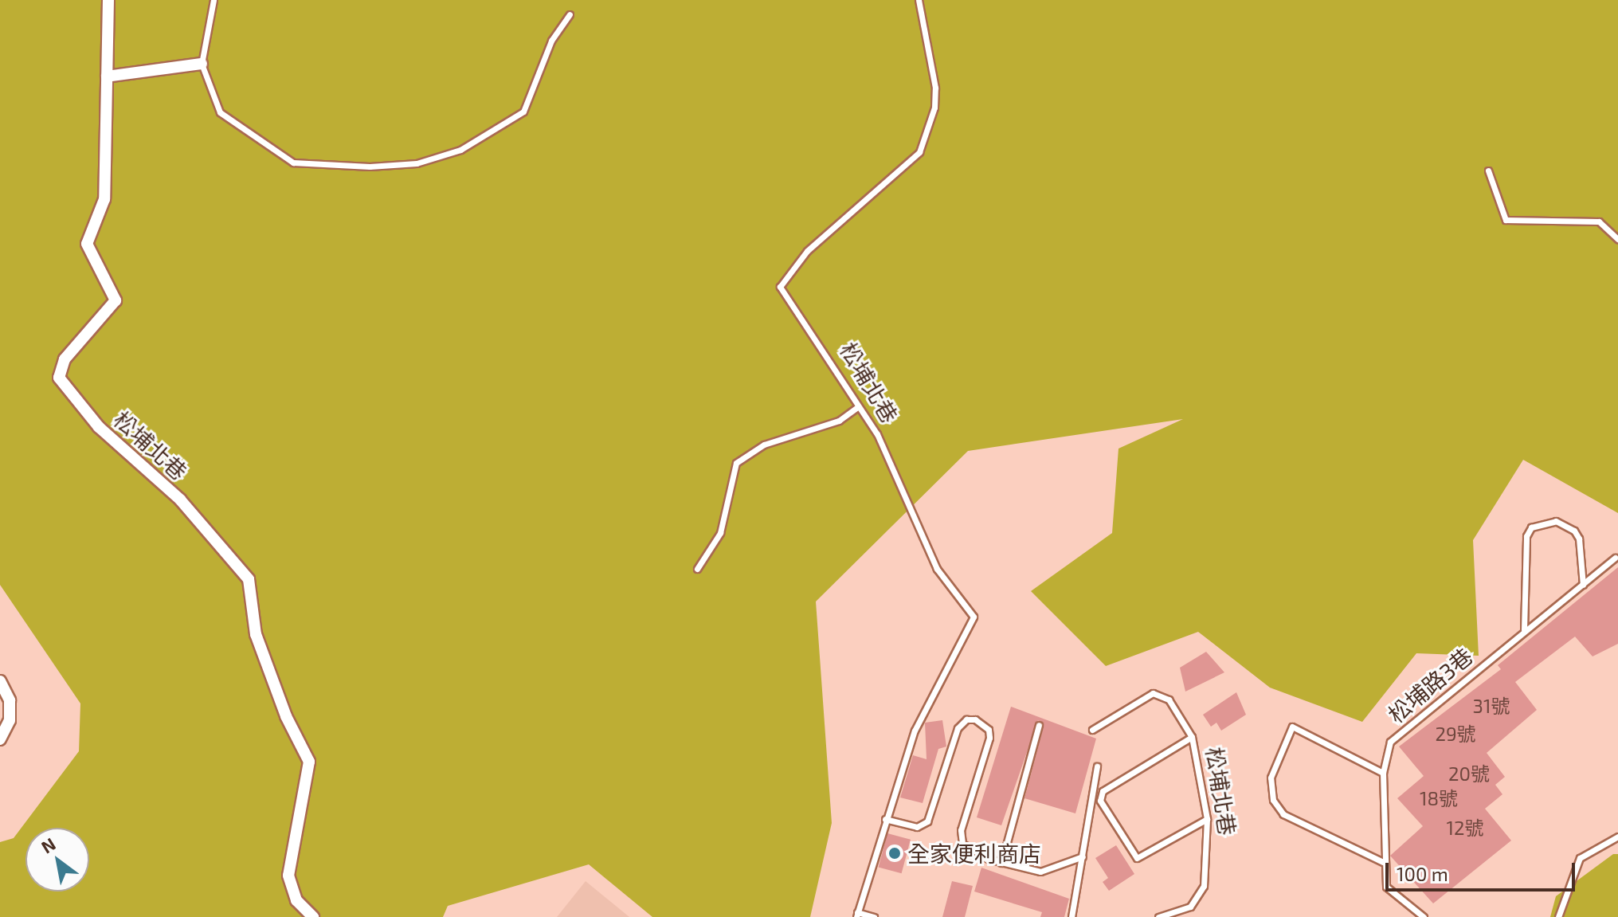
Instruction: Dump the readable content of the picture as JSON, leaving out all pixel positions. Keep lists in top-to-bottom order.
{
  "streets": {
    "street": ["松埔北巷"],
    "lane": ["松埔路3巷"]
  },
  "places": ["全家便利商店"],
  "house_numbers": [
    "31號",
    "29號",
    "20號",
    "18號",
    "12號"
  ],
  "scale_bar": "100 m",
  "north": "top left"
}
